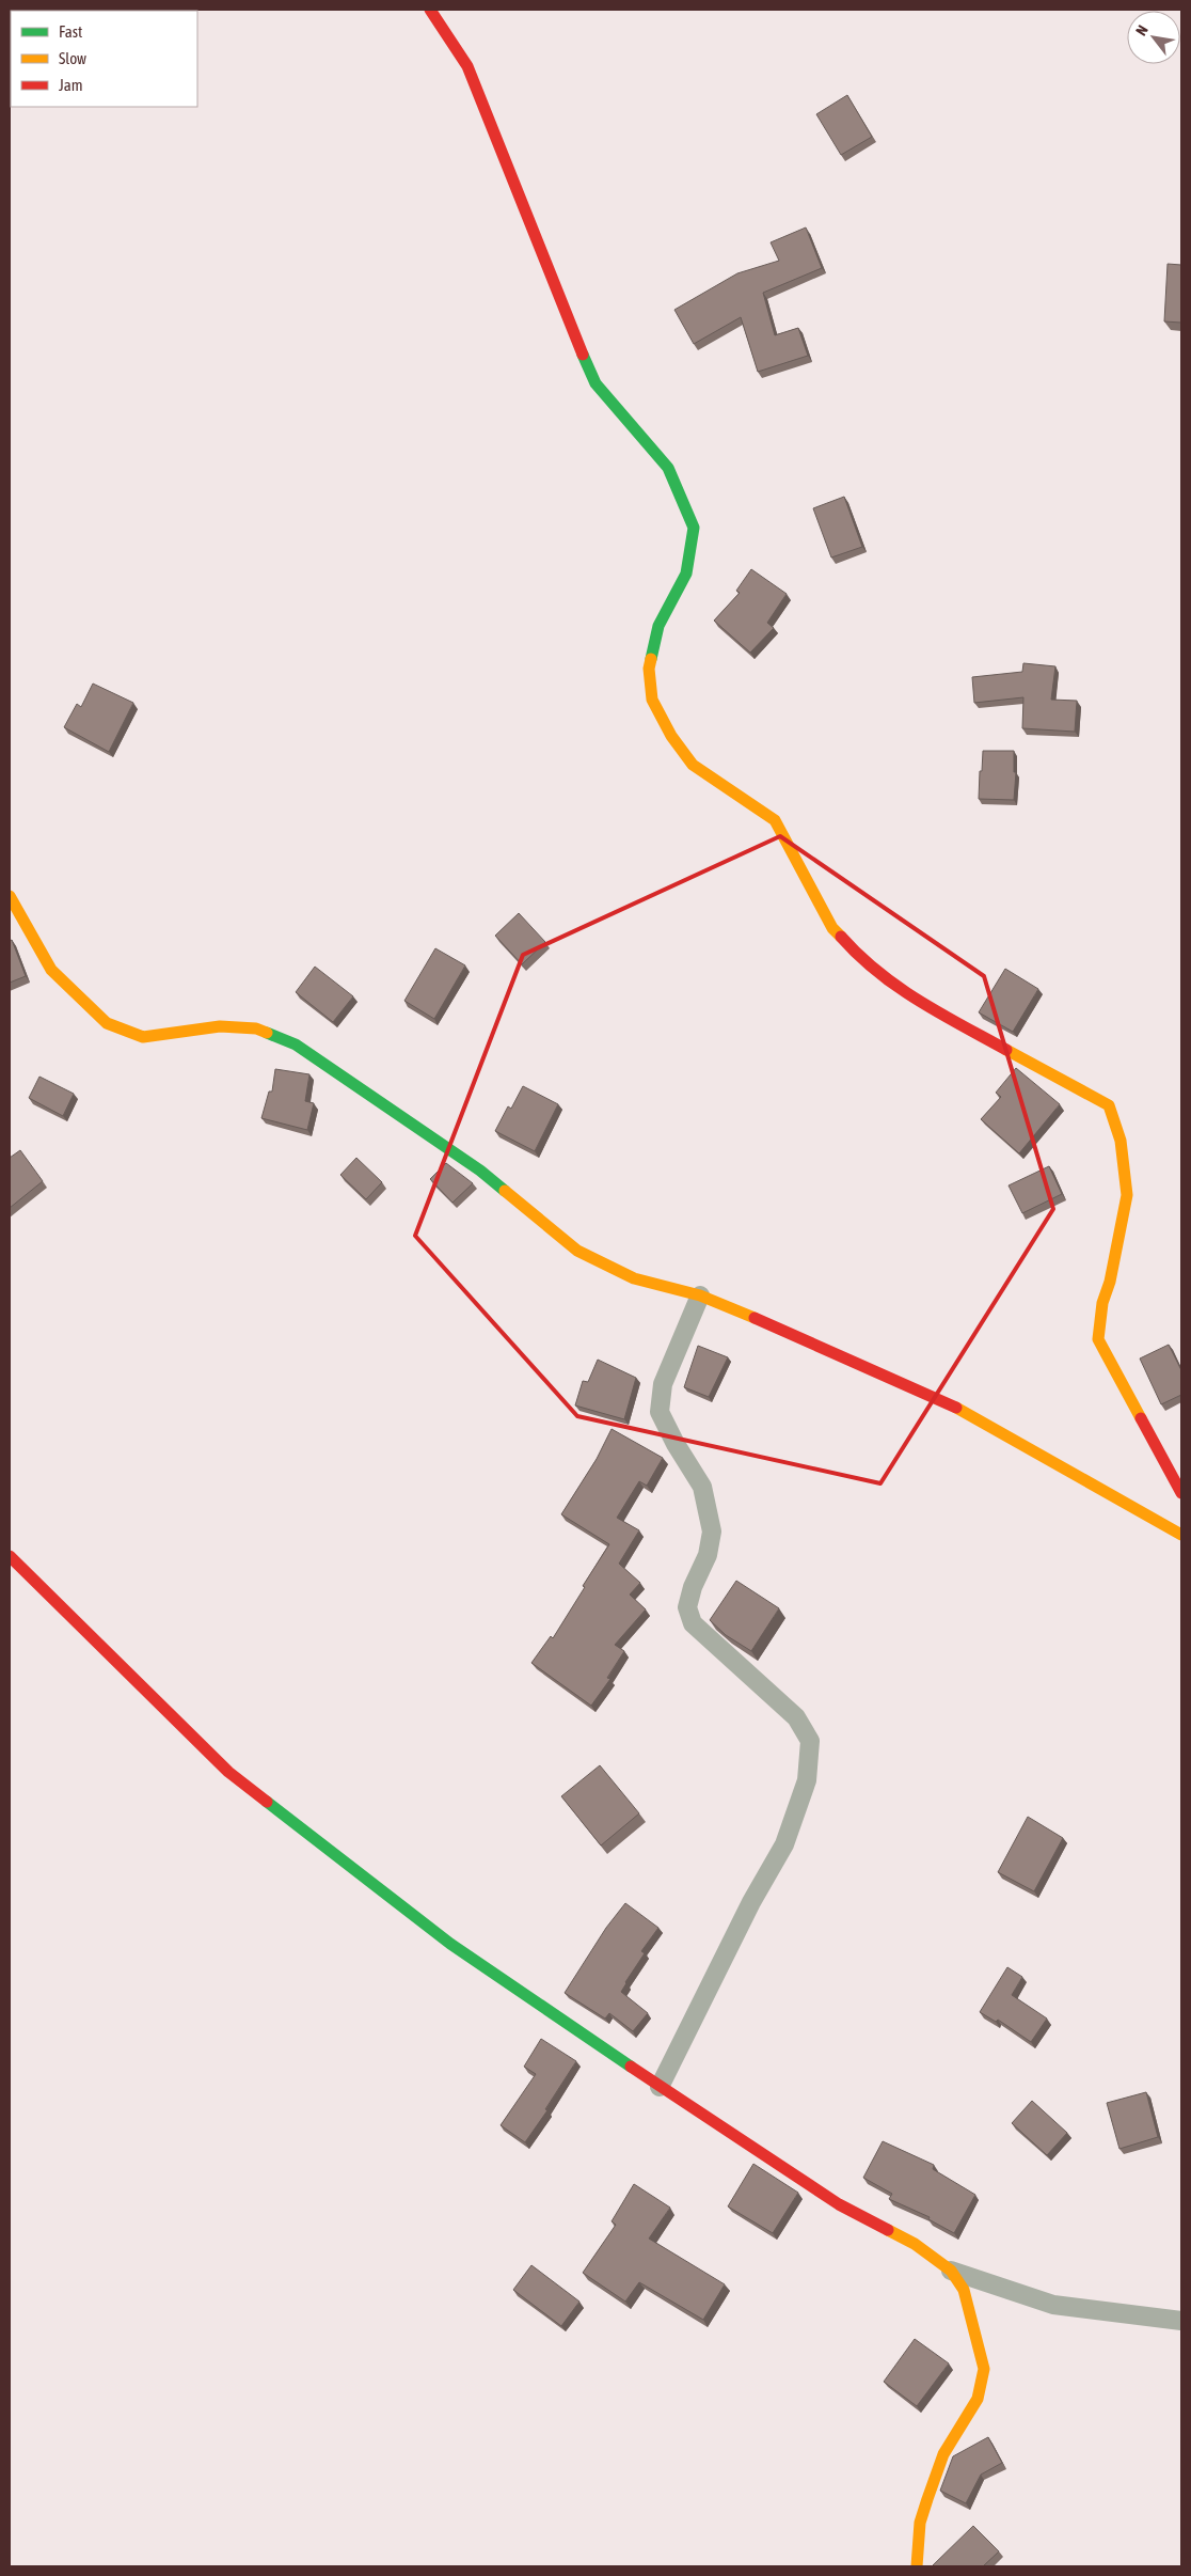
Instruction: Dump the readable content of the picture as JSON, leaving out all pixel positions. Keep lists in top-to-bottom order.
{
  "legend": ["Fast", "Slow", "Jam"],
  "north": "top left"
}
